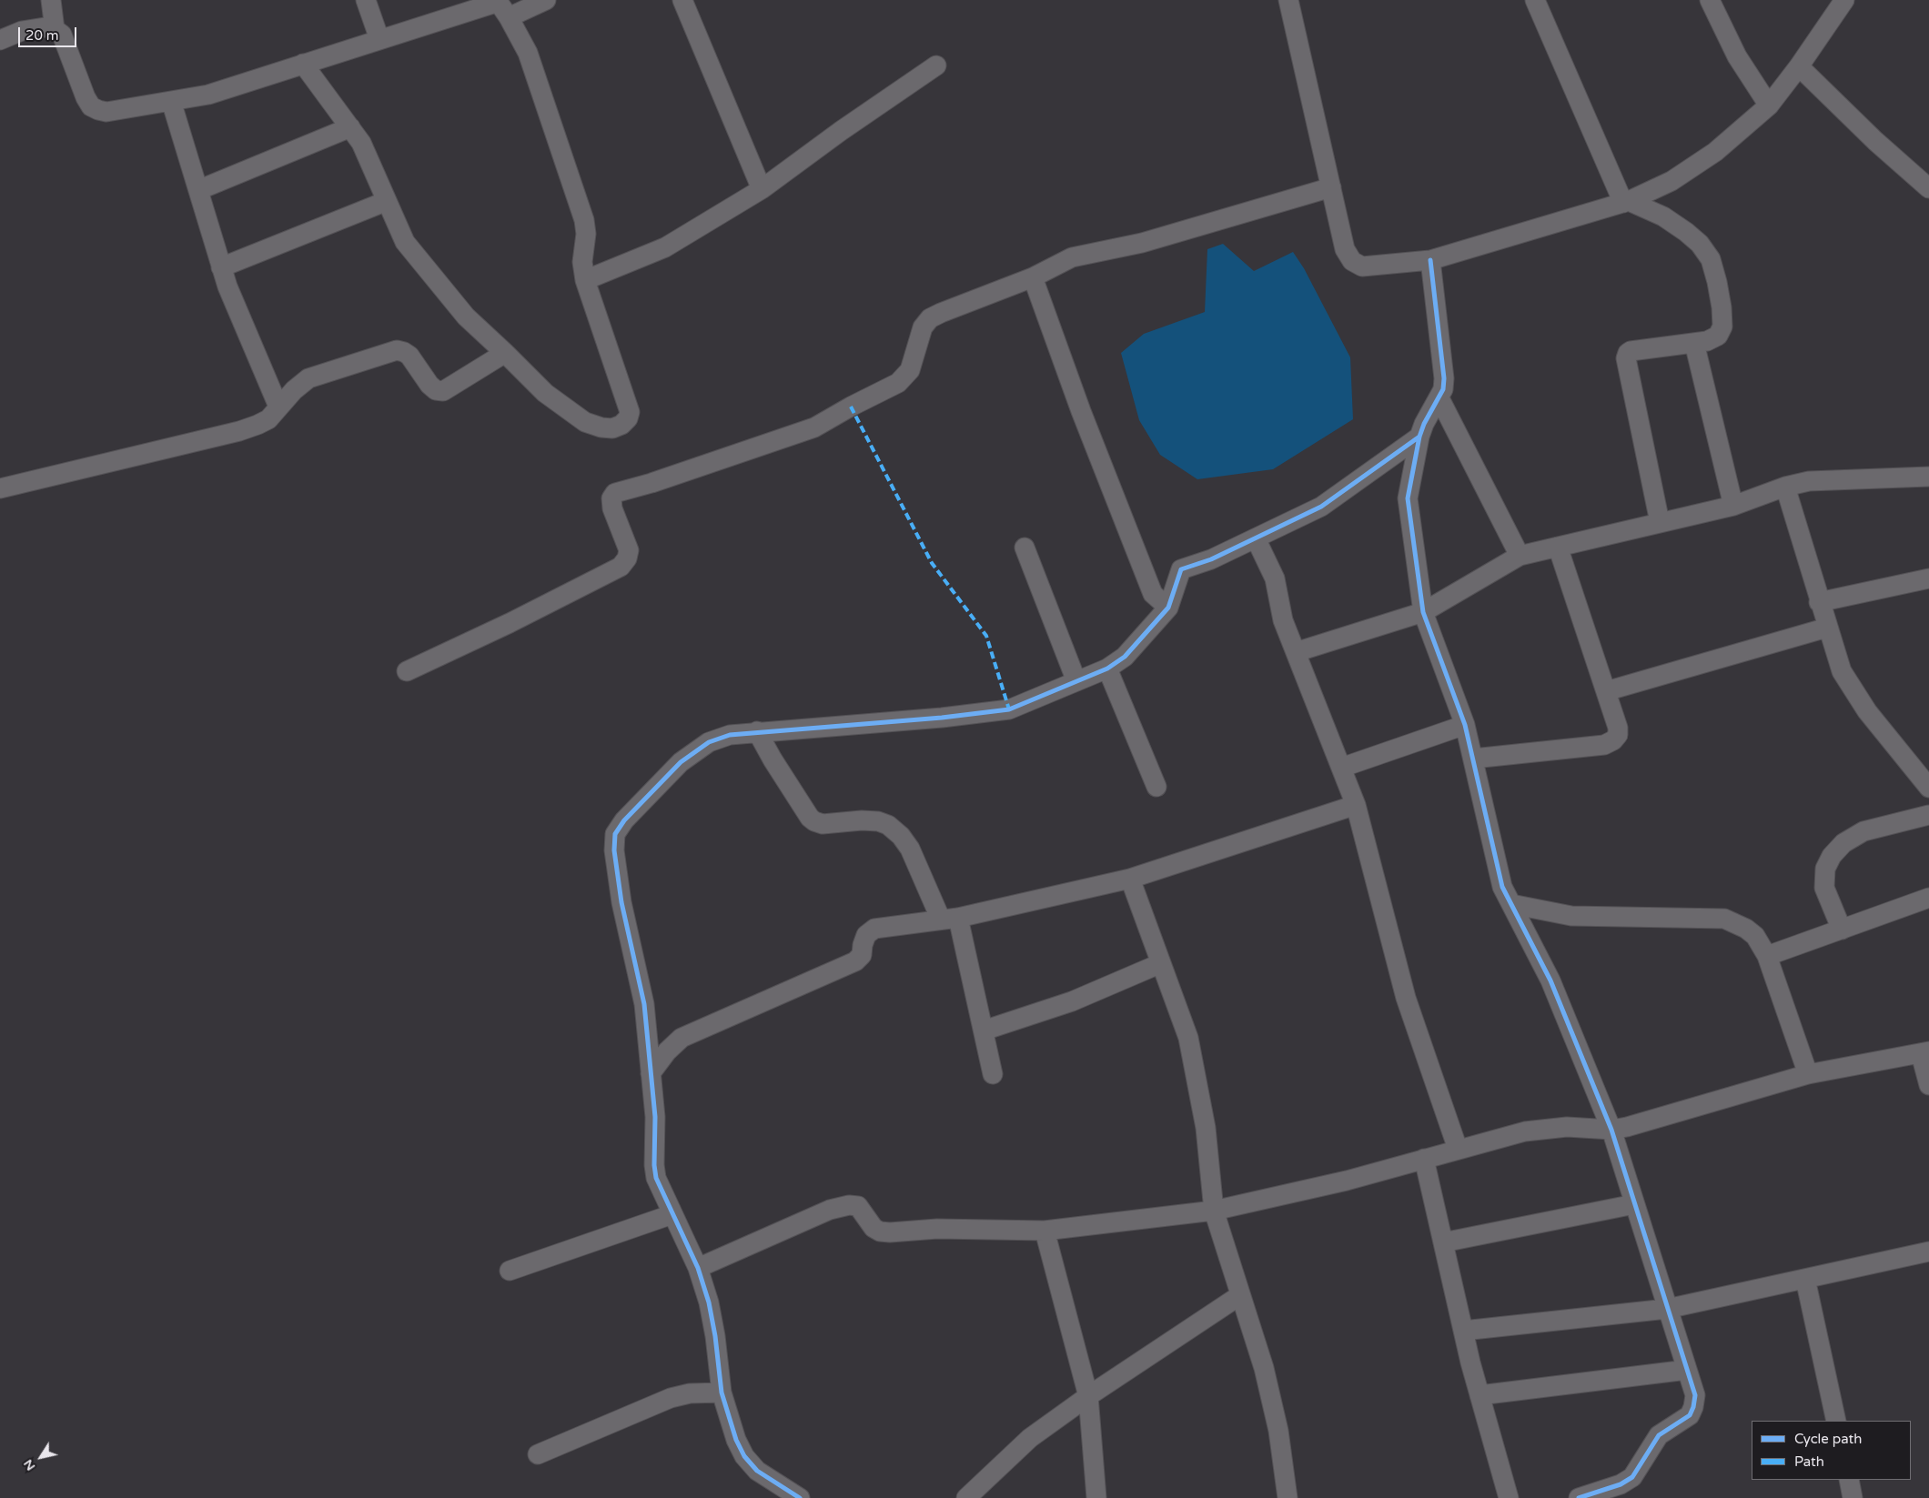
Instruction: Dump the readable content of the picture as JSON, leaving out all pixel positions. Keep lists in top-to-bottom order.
{
  "legend": ["Cycle path", "Path"],
  "scale_bar": "20 m",
  "north": "bottom left"
}
